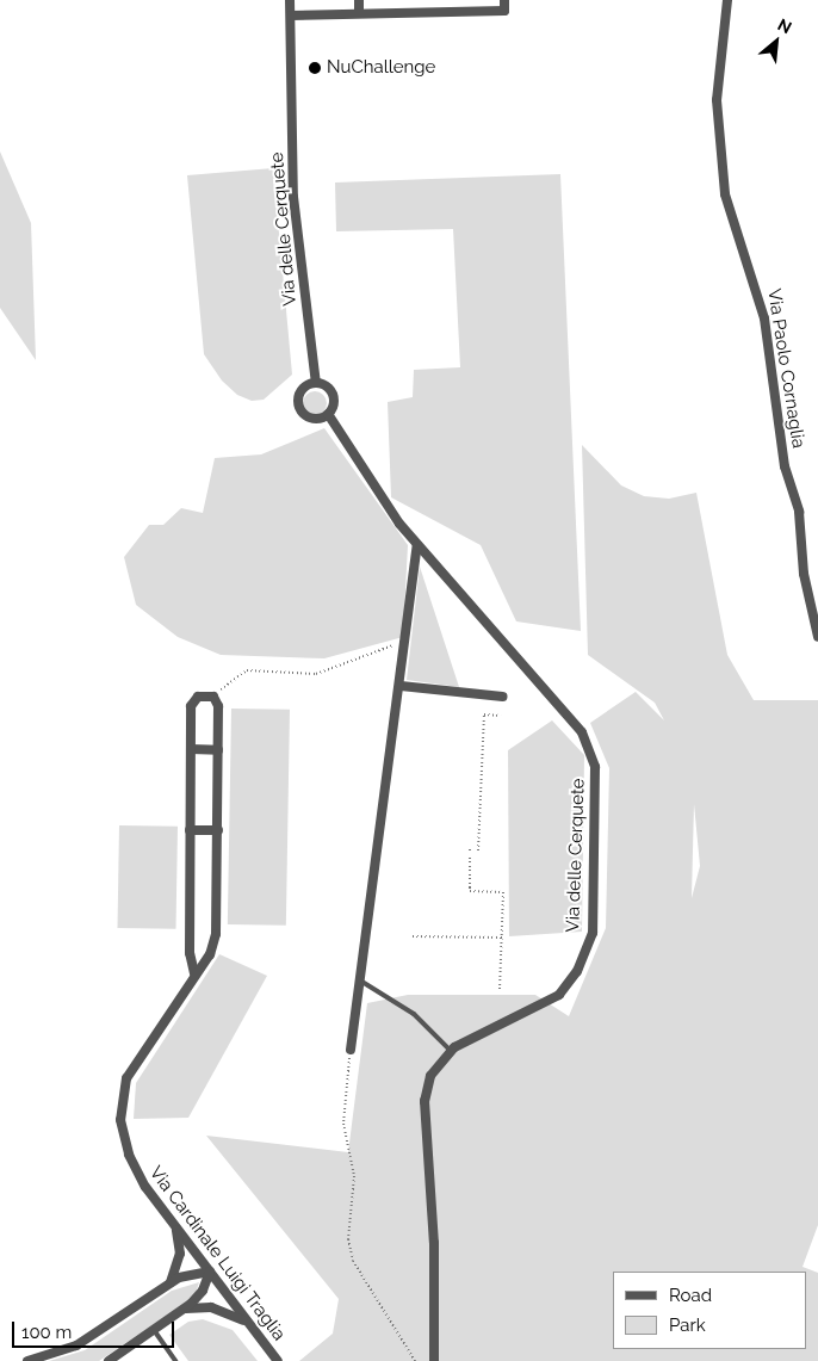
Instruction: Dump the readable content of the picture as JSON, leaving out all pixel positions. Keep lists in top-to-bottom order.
{
  "streets": {
    "street": ["Via delle Cerquete", "Via Paolo Cornaglia", "Via Cardinale Luigi Traglia"]
  },
  "places": ["NuChallenge"],
  "legend": ["Road", "Park"],
  "scale_bar": "100 m",
  "north": "top right"
}
